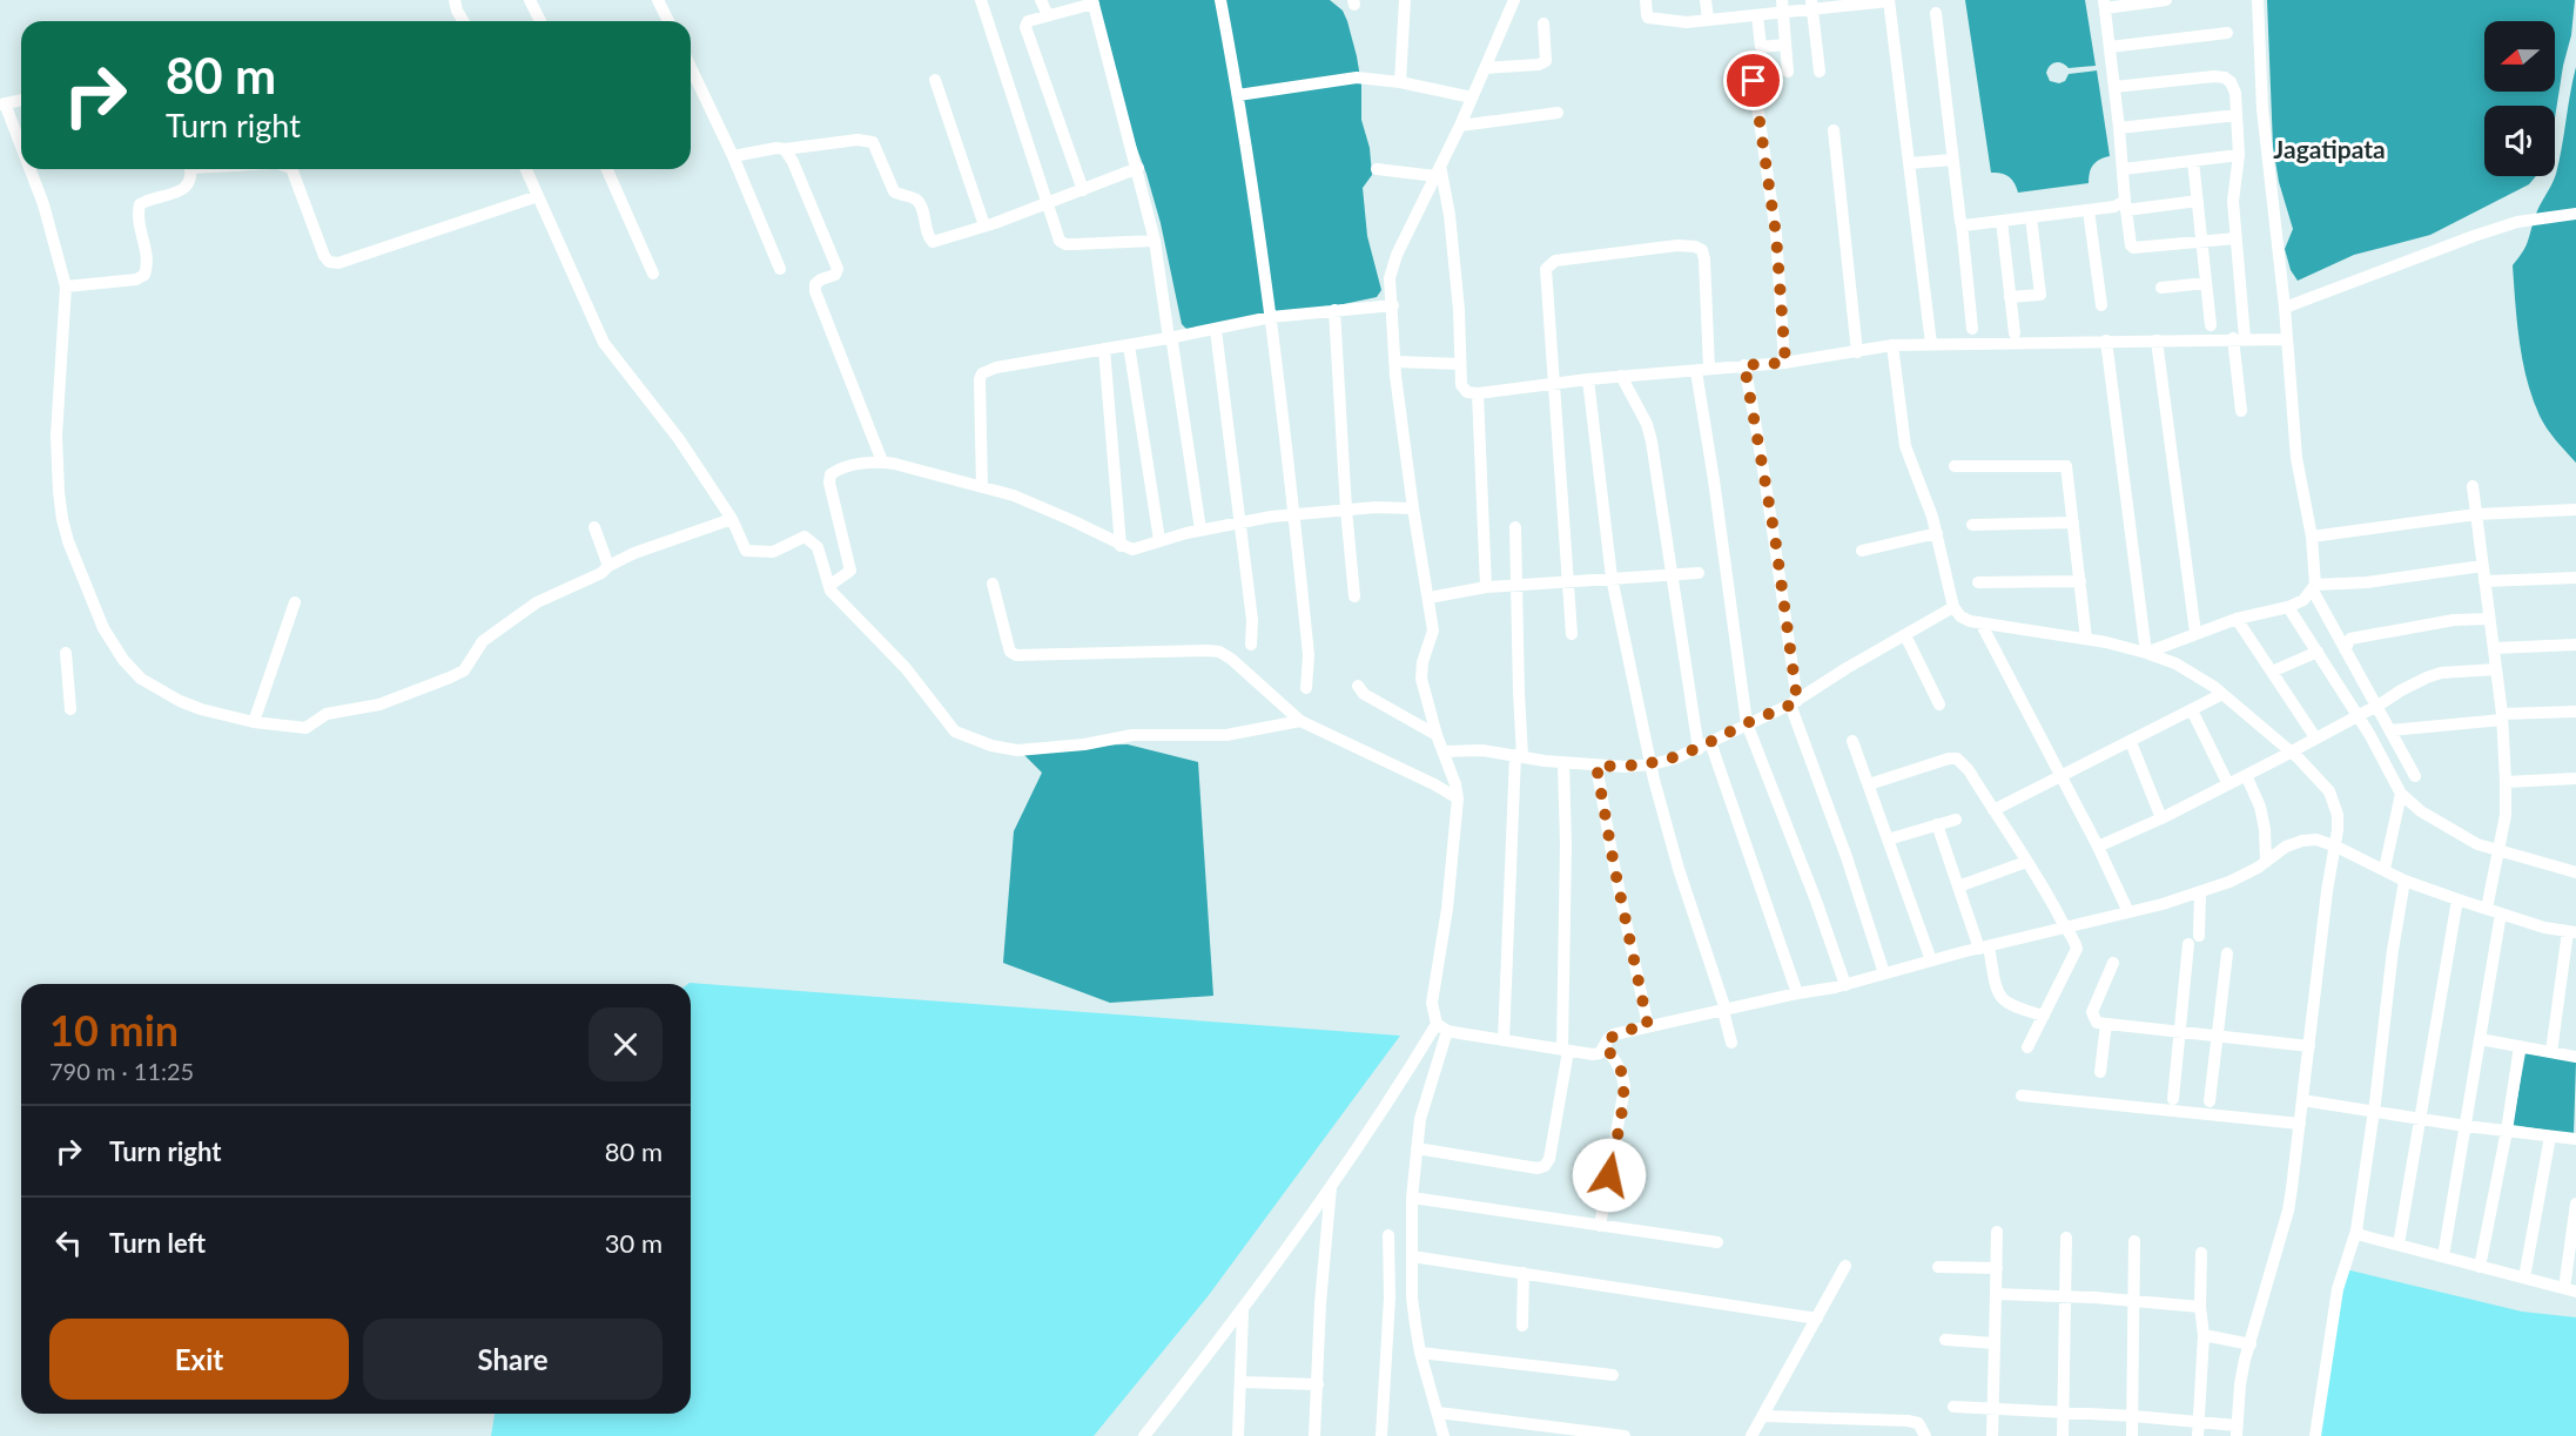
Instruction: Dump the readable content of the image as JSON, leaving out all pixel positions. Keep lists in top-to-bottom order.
{
  "districts": ["Jagatipata"],
  "north": "left",
  "page": {
    "turn": ["80 m", "Turn right"],
    "heading": ["10 min", "790 m · 11:25"],
    "list": [
      {
        "name": "Turn right",
        "value": "80 m"
      },
      {
        "name": "Turn left",
        "value": "30 m"
      }
    ],
    "buttons": ["Exit", "Share"]
  }
}
